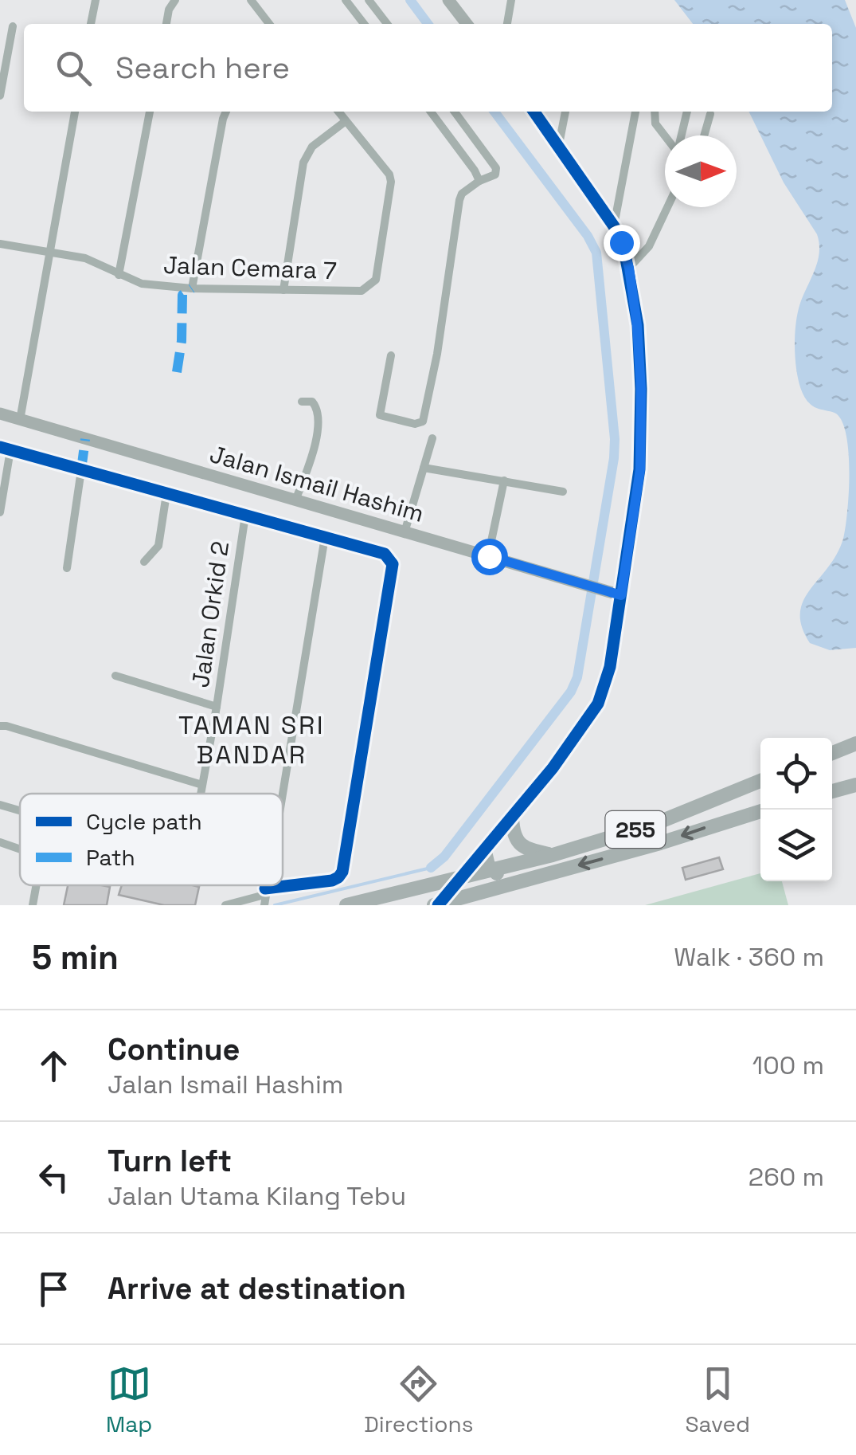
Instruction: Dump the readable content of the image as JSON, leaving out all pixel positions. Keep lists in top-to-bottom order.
{
  "streets": {
    "main road": ["255"],
    "street": ["Jalan Cemara 7", "Jalan Ismail Hashim", "Jalan Orkid 2"]
  },
  "districts": ["TAMAN SRI BANDAR"],
  "legend": ["Cycle path", "Path"],
  "north": "right",
  "page": {
    "search": "Search here",
    "heading": ["5 min", "Walk · 360 m"],
    "list": [
      ["Continue", "Jalan Ismail Hashim", "100 m"],
      ["Turn left", "Jalan Utama Kilang Tebu", "260 m"],
      "Arrive at destination"
    ],
    "nav": ["Map", "Directions", "Saved"]
  }
}
